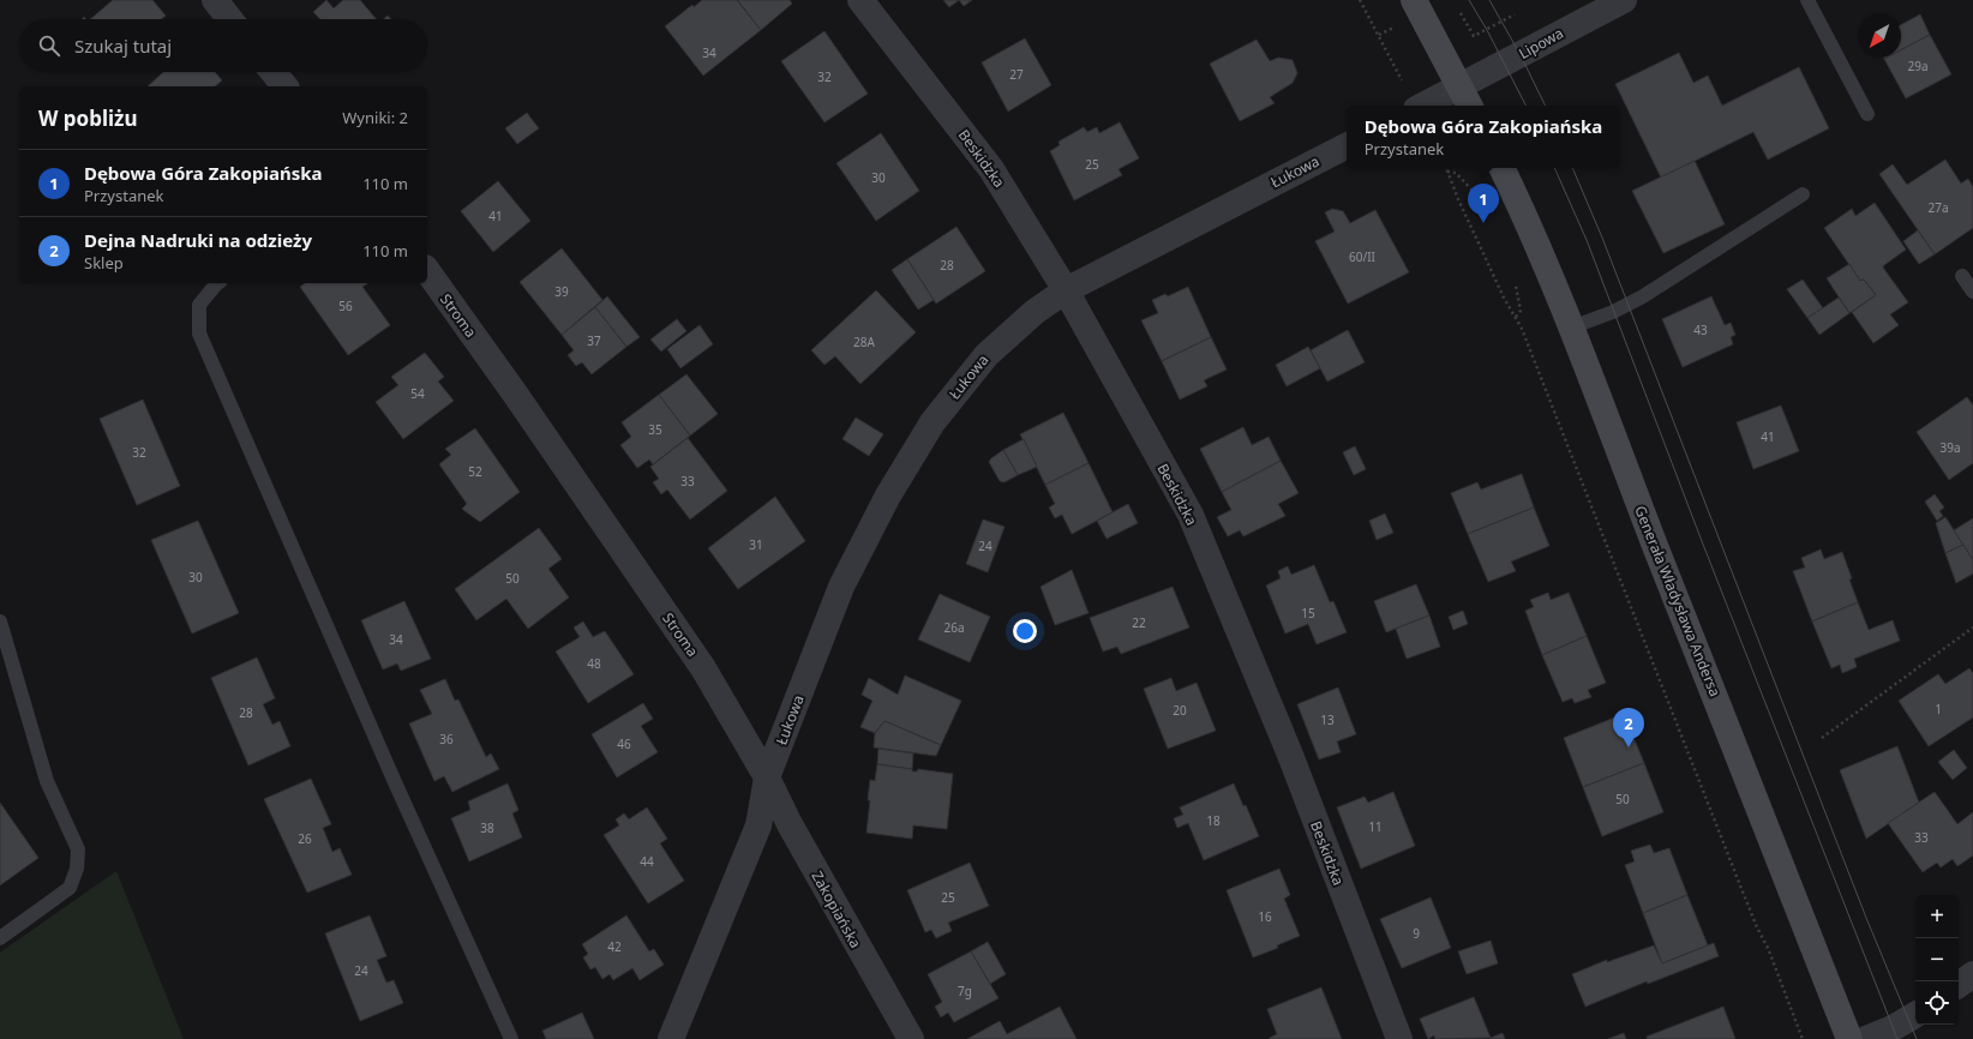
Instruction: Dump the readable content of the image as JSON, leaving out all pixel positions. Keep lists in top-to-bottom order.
{
  "streets": {
    "main road": ["Generała Władysława Andersa"],
    "street": [
      "Lipowa",
      "Beskidzka",
      "Łukowa",
      "Stroma",
      "Zakopiańska"
    ]
  },
  "crossings": [
    ["Beskidzka", "Łukowa"],
    ["Łukowa", "Stroma"],
    ["Łukowa", "Zakopiańska"],
    ["Stroma", "Zakopiańska"]
  ],
  "house_numbers": [
    "34",
    "29a",
    "27",
    "32",
    "25",
    "30",
    "27a",
    "41",
    "60/II",
    "28",
    "39",
    "56",
    "43",
    "37",
    "28A",
    "54",
    "35",
    "41",
    "39a",
    "32",
    "52",
    "33",
    "31",
    "24",
    "30",
    "50",
    "15",
    "22",
    "26a",
    "34",
    "48",
    "1",
    "20",
    "28",
    "13",
    "36",
    "46",
    "50",
    "18",
    "11",
    "38",
    "33",
    "26",
    "44",
    "25",
    "16",
    "9",
    "42",
    "24",
    "7g"
  ],
  "north": "bottom left",
  "page": {
    "search": "Szukaj tutaj",
    "heading": ["W pobliżu", "Wyniki: 2"],
    "popup": ["Dębowa Góra Zakopiańska", "Przystanek"],
    "list": [
      {
        "mark": "1",
        "name": "Dębowa Góra Zakopiańska",
        "note": "Przystanek",
        "value": "110 m"
      },
      {
        "mark": "2",
        "name": "Dejna Nadruki na odzieży",
        "note": "Sklep",
        "value": "110 m"
      }
    ],
    "pins": ["1", "2"],
    "map_buttons": ["+", "−"]
  }
}
